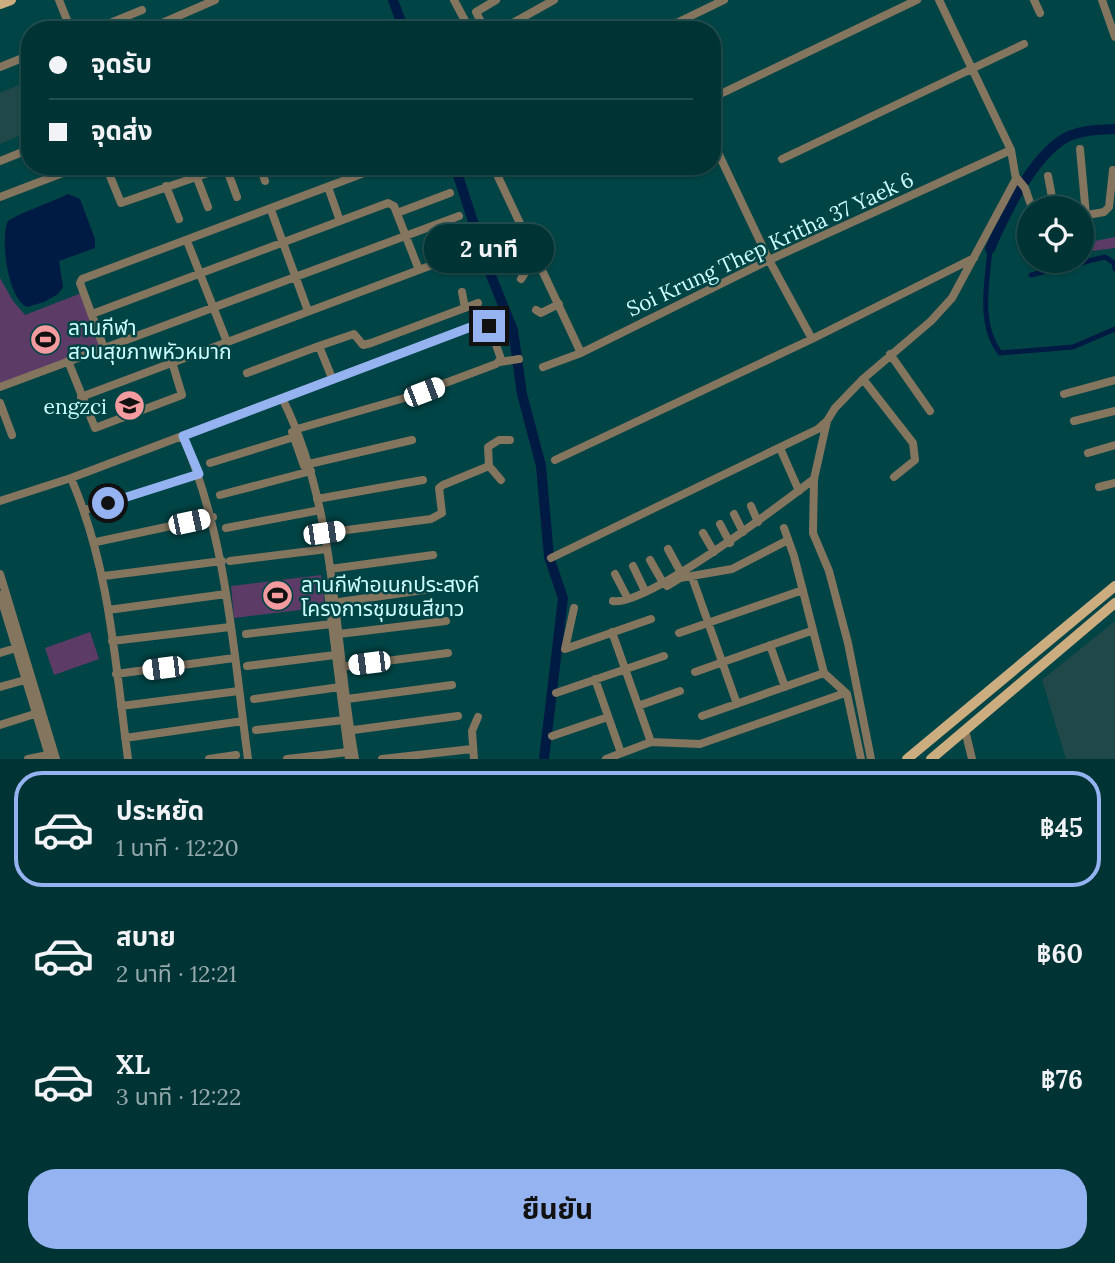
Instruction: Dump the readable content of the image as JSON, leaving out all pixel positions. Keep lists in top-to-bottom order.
{
  "streets": {
    "street": ["Soi Krung Thep Kritha 37 Yaek 6"]
  },
  "places": {
    "sports": ["ลานกีฬา สวนสุขภาพหัวหมาก", "ลานกีฬาอเนกประสงค์ โครงการชุมชนสีขาว"],
    "school or university": ["engzci"]
  },
  "page": {
    "banner": ["จุดรับ", "จุดส่ง"],
    "bubble": "2 นาที",
    "list": [
      {
        "name": "ประหยัด",
        "note": "1 นาที · 12:20",
        "value": "฿45"
      },
      {
        "name": "สบาย",
        "note": "2 นาที · 12:21",
        "value": "฿60"
      },
      {
        "name": "XL",
        "note": "3 นาที · 12:22",
        "value": "฿76"
      }
    ],
    "buttons": "ยืนยัน"
  }
}
